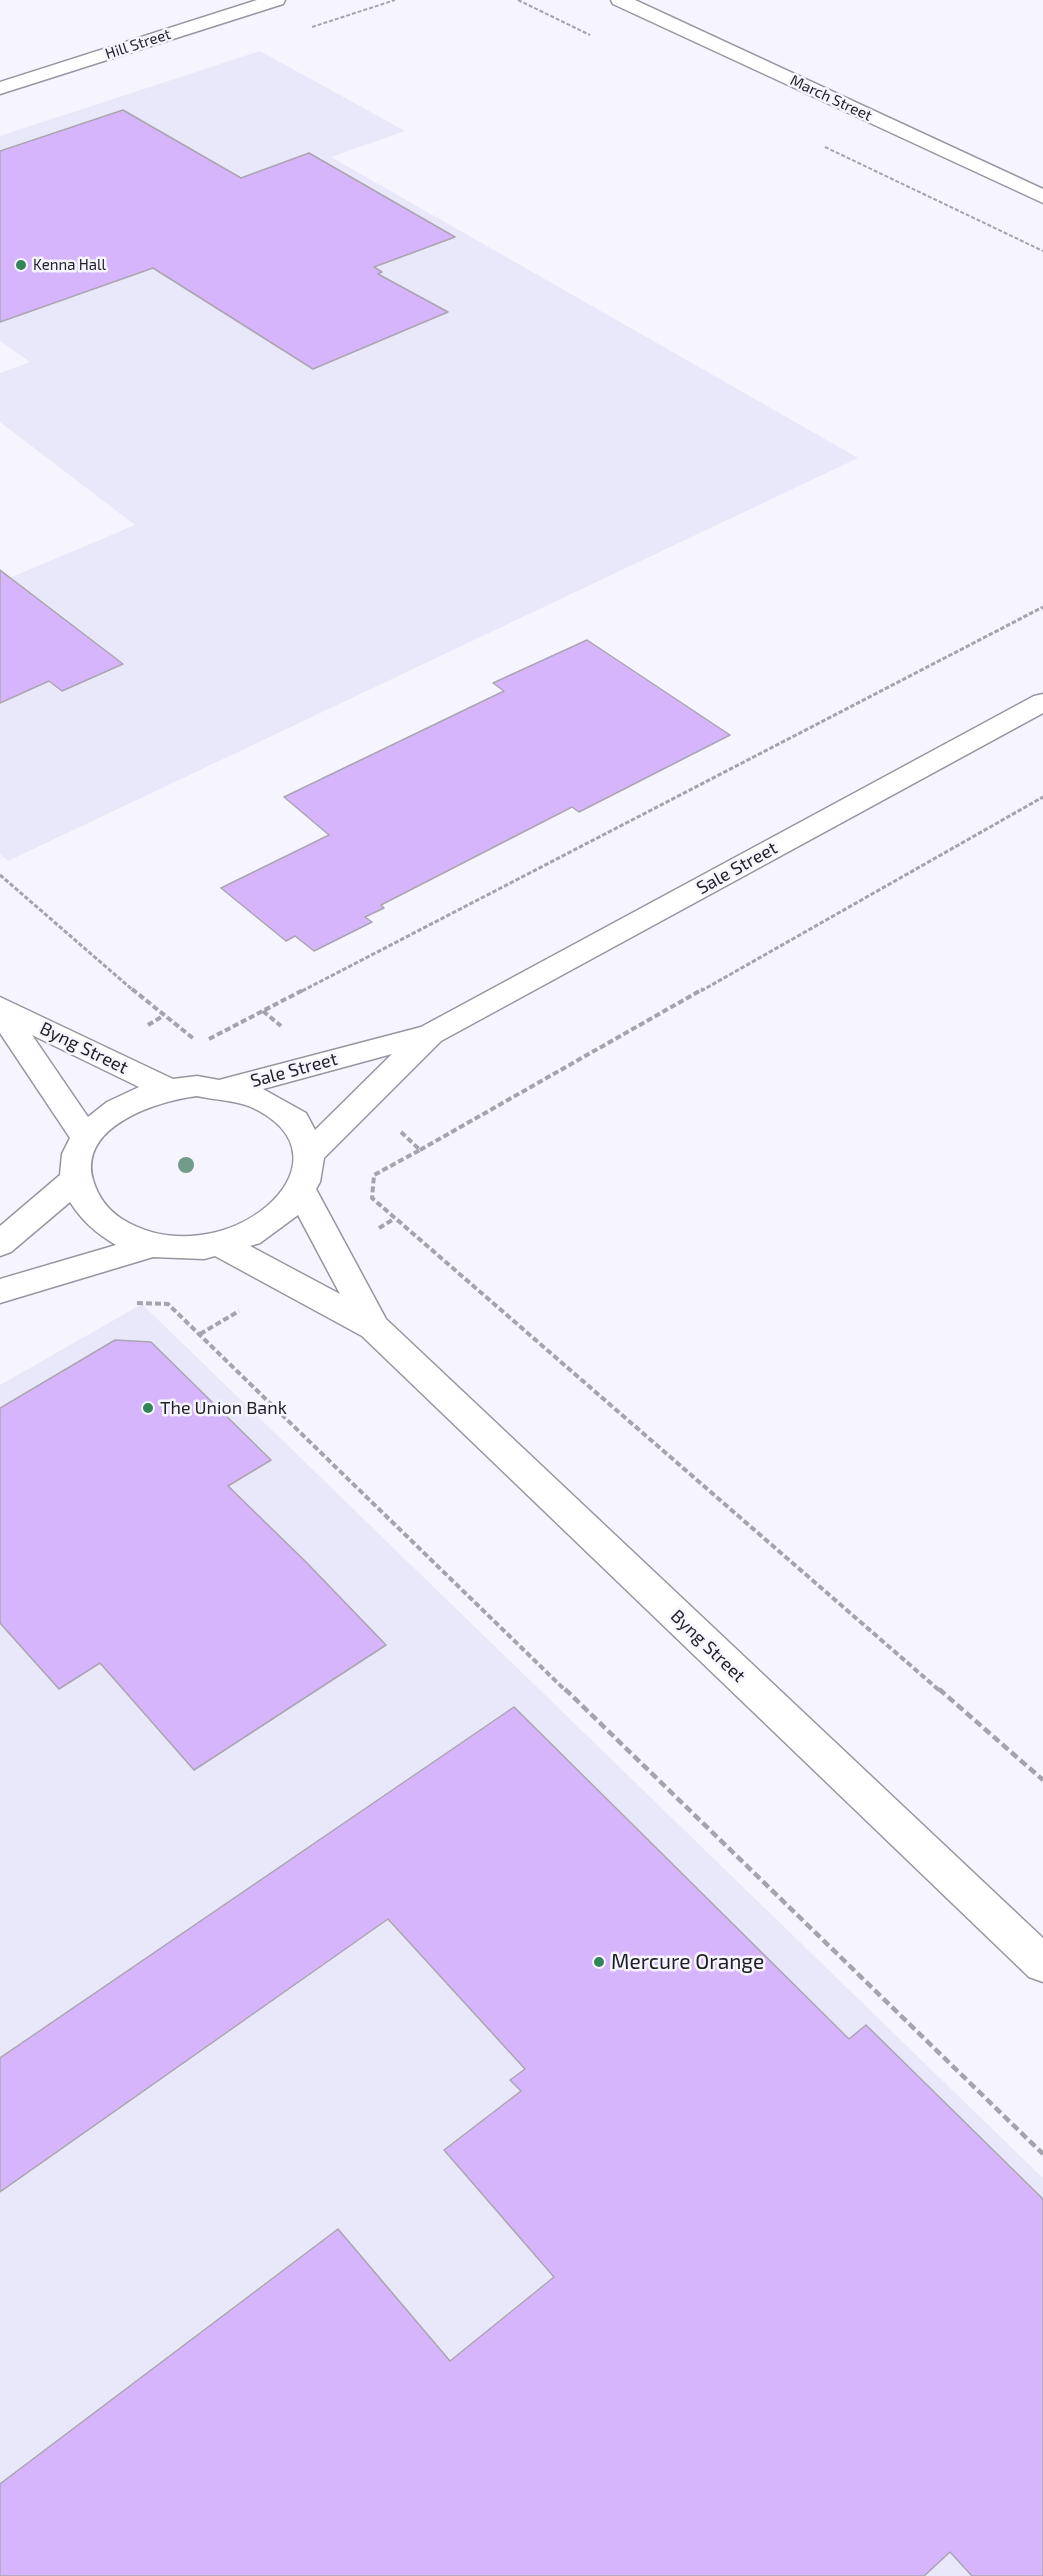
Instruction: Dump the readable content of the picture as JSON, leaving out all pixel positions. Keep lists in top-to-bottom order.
{
  "streets": {
    "street": [
      "Hill Street",
      "March Street",
      "Sale Street",
      "Byng Street"
    ]
  },
  "crossings": [
    ["Sale Street", "Byng Street"]
  ],
  "places": ["Kenna Hall", "The Union Bank", "Mercure Orange"]
}
